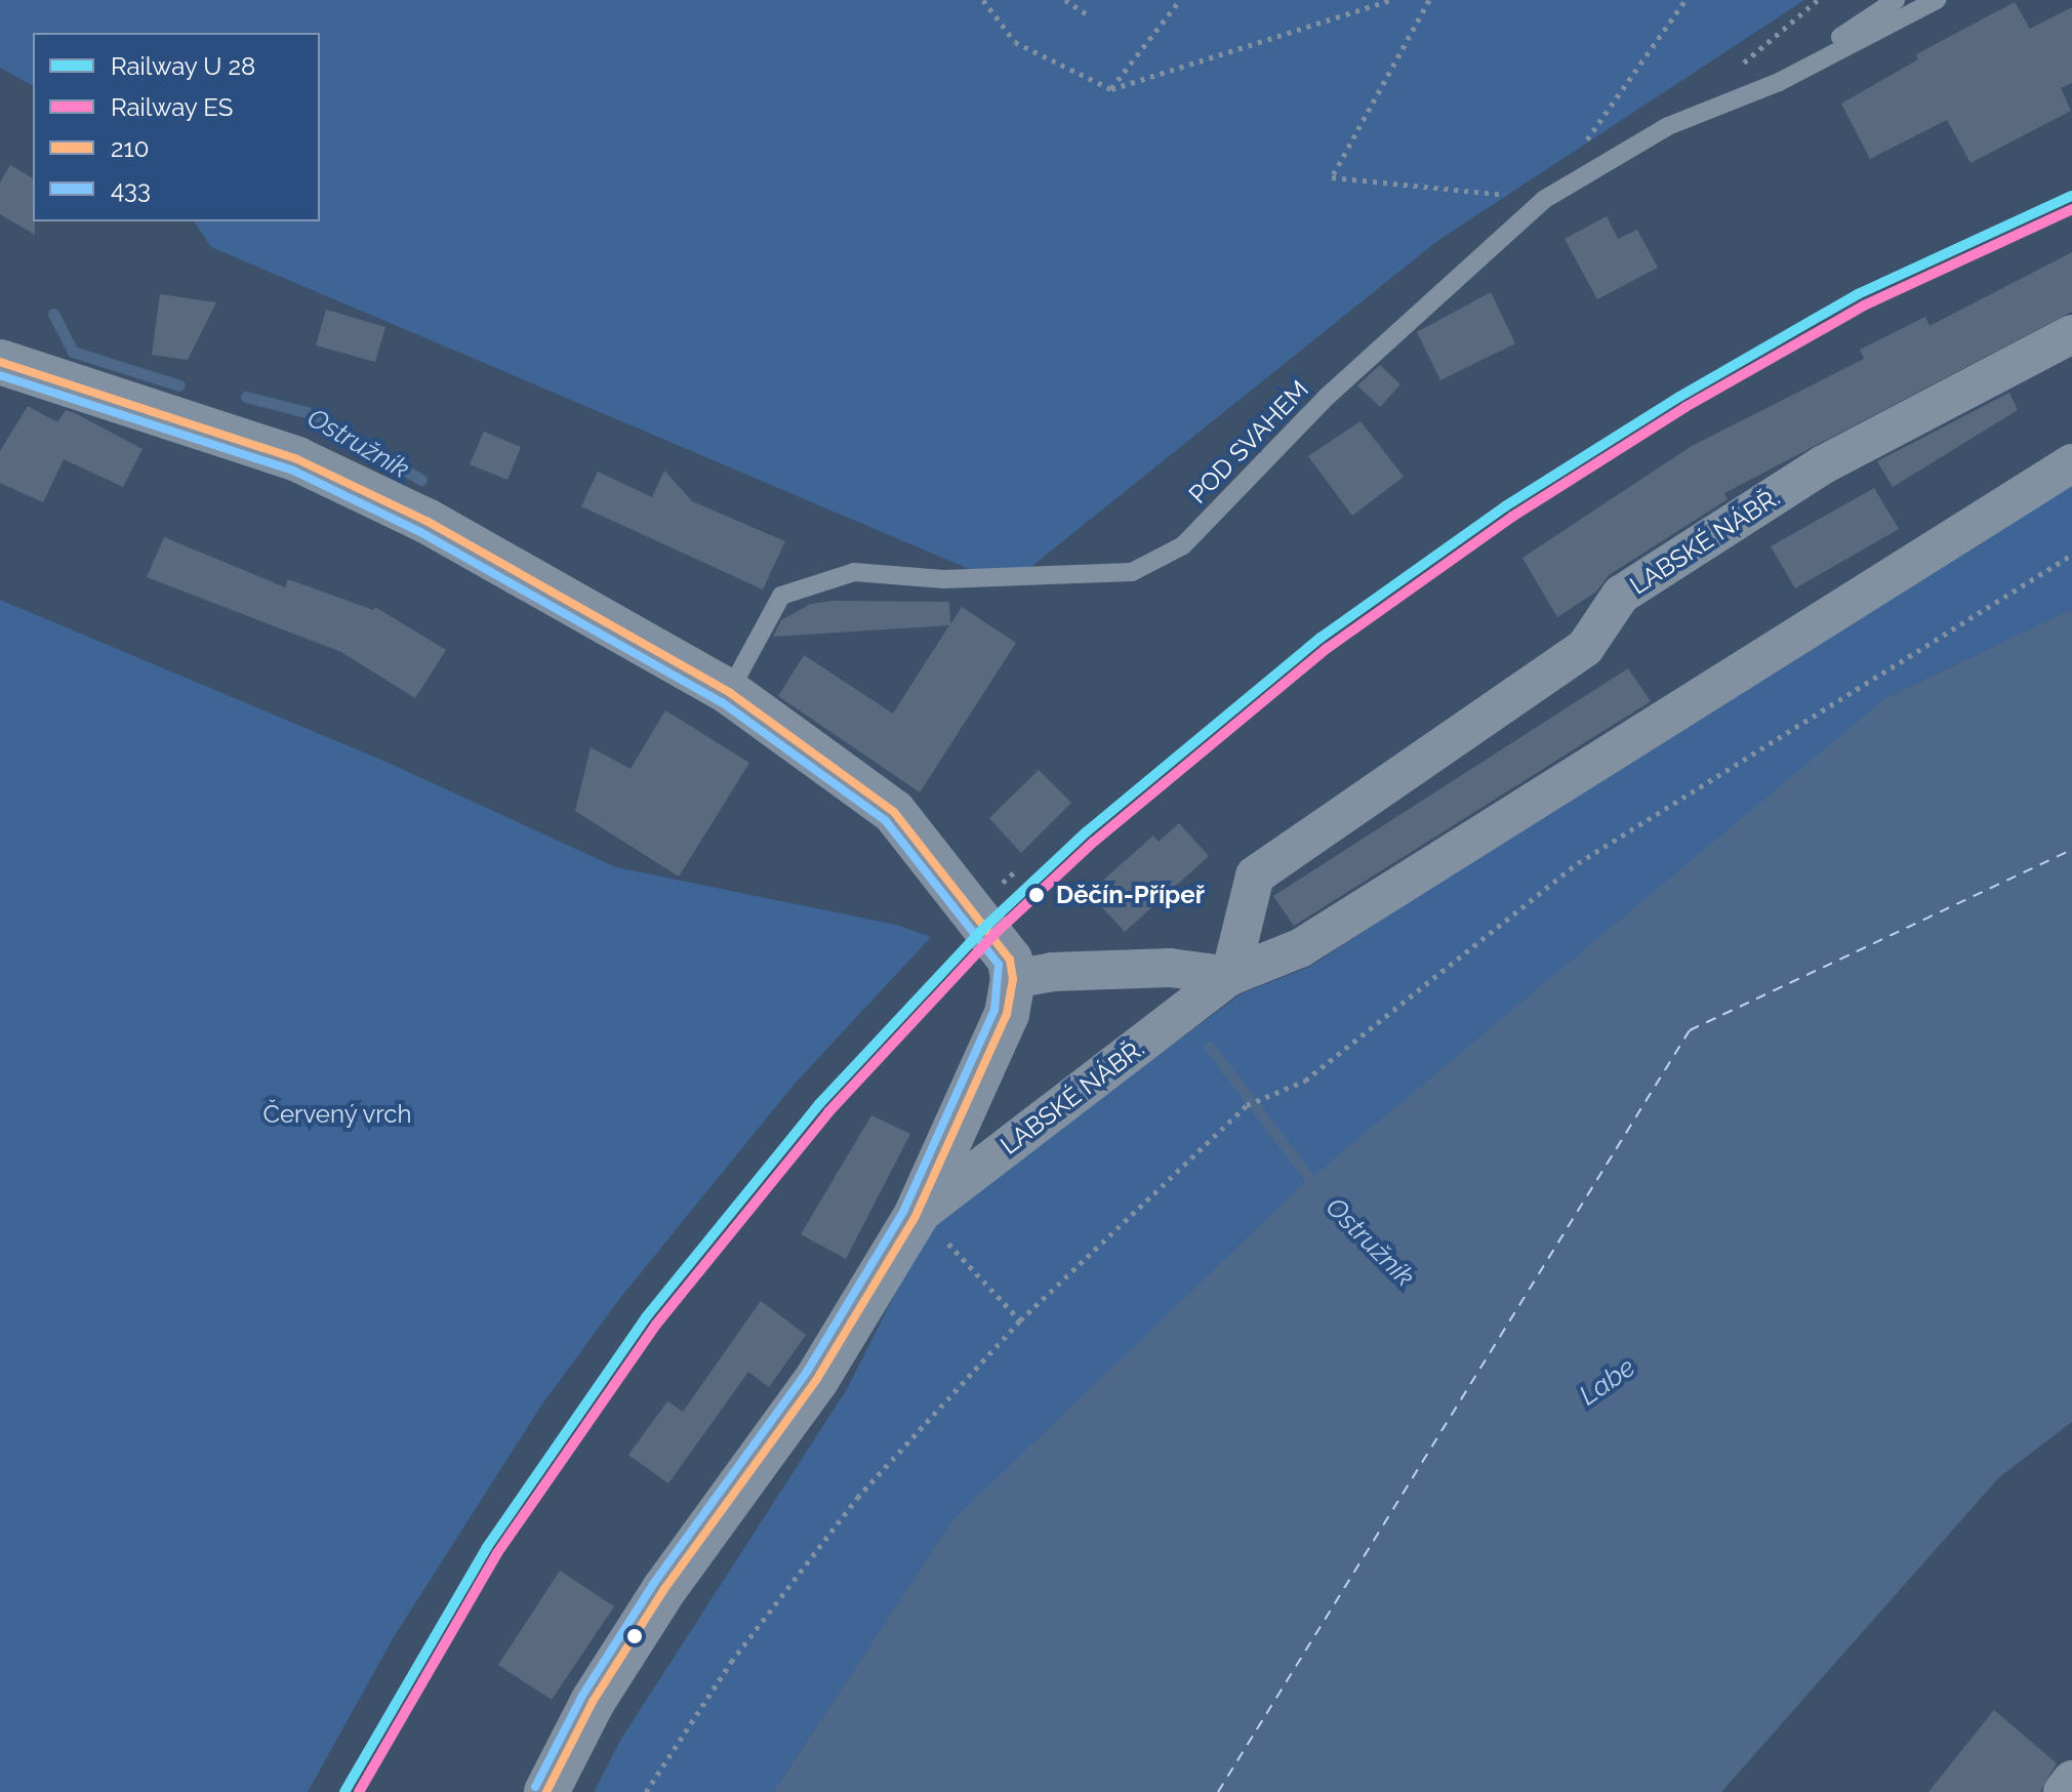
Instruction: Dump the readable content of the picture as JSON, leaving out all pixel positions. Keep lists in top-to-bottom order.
{
  "streets": {
    "street": ["LABSKÉ NÁBŘ."],
    "lane": ["POD SVAHEM"]
  },
  "water": ["Ostružník", "Labe"],
  "parks": ["Červený vrch"],
  "places": ["Děčín-Přípeř"],
  "lines": ["rail line ES", "transit line 210", "transit line 433"],
  "legend": [
    "Railway U 28",
    "Railway ES",
    "210",
    "433"
  ]
}
